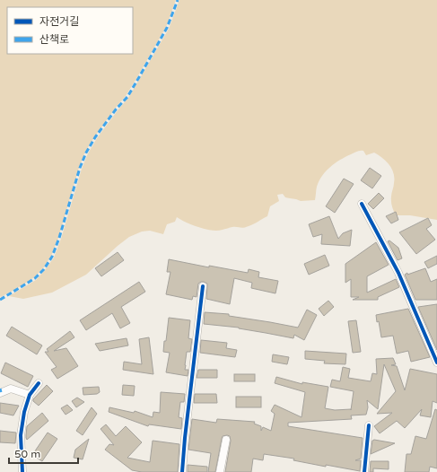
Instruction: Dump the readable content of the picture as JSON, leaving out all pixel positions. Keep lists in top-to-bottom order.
{
  "legend": ["자전거길", "산책로"],
  "scale_bar": "50 m"
}
